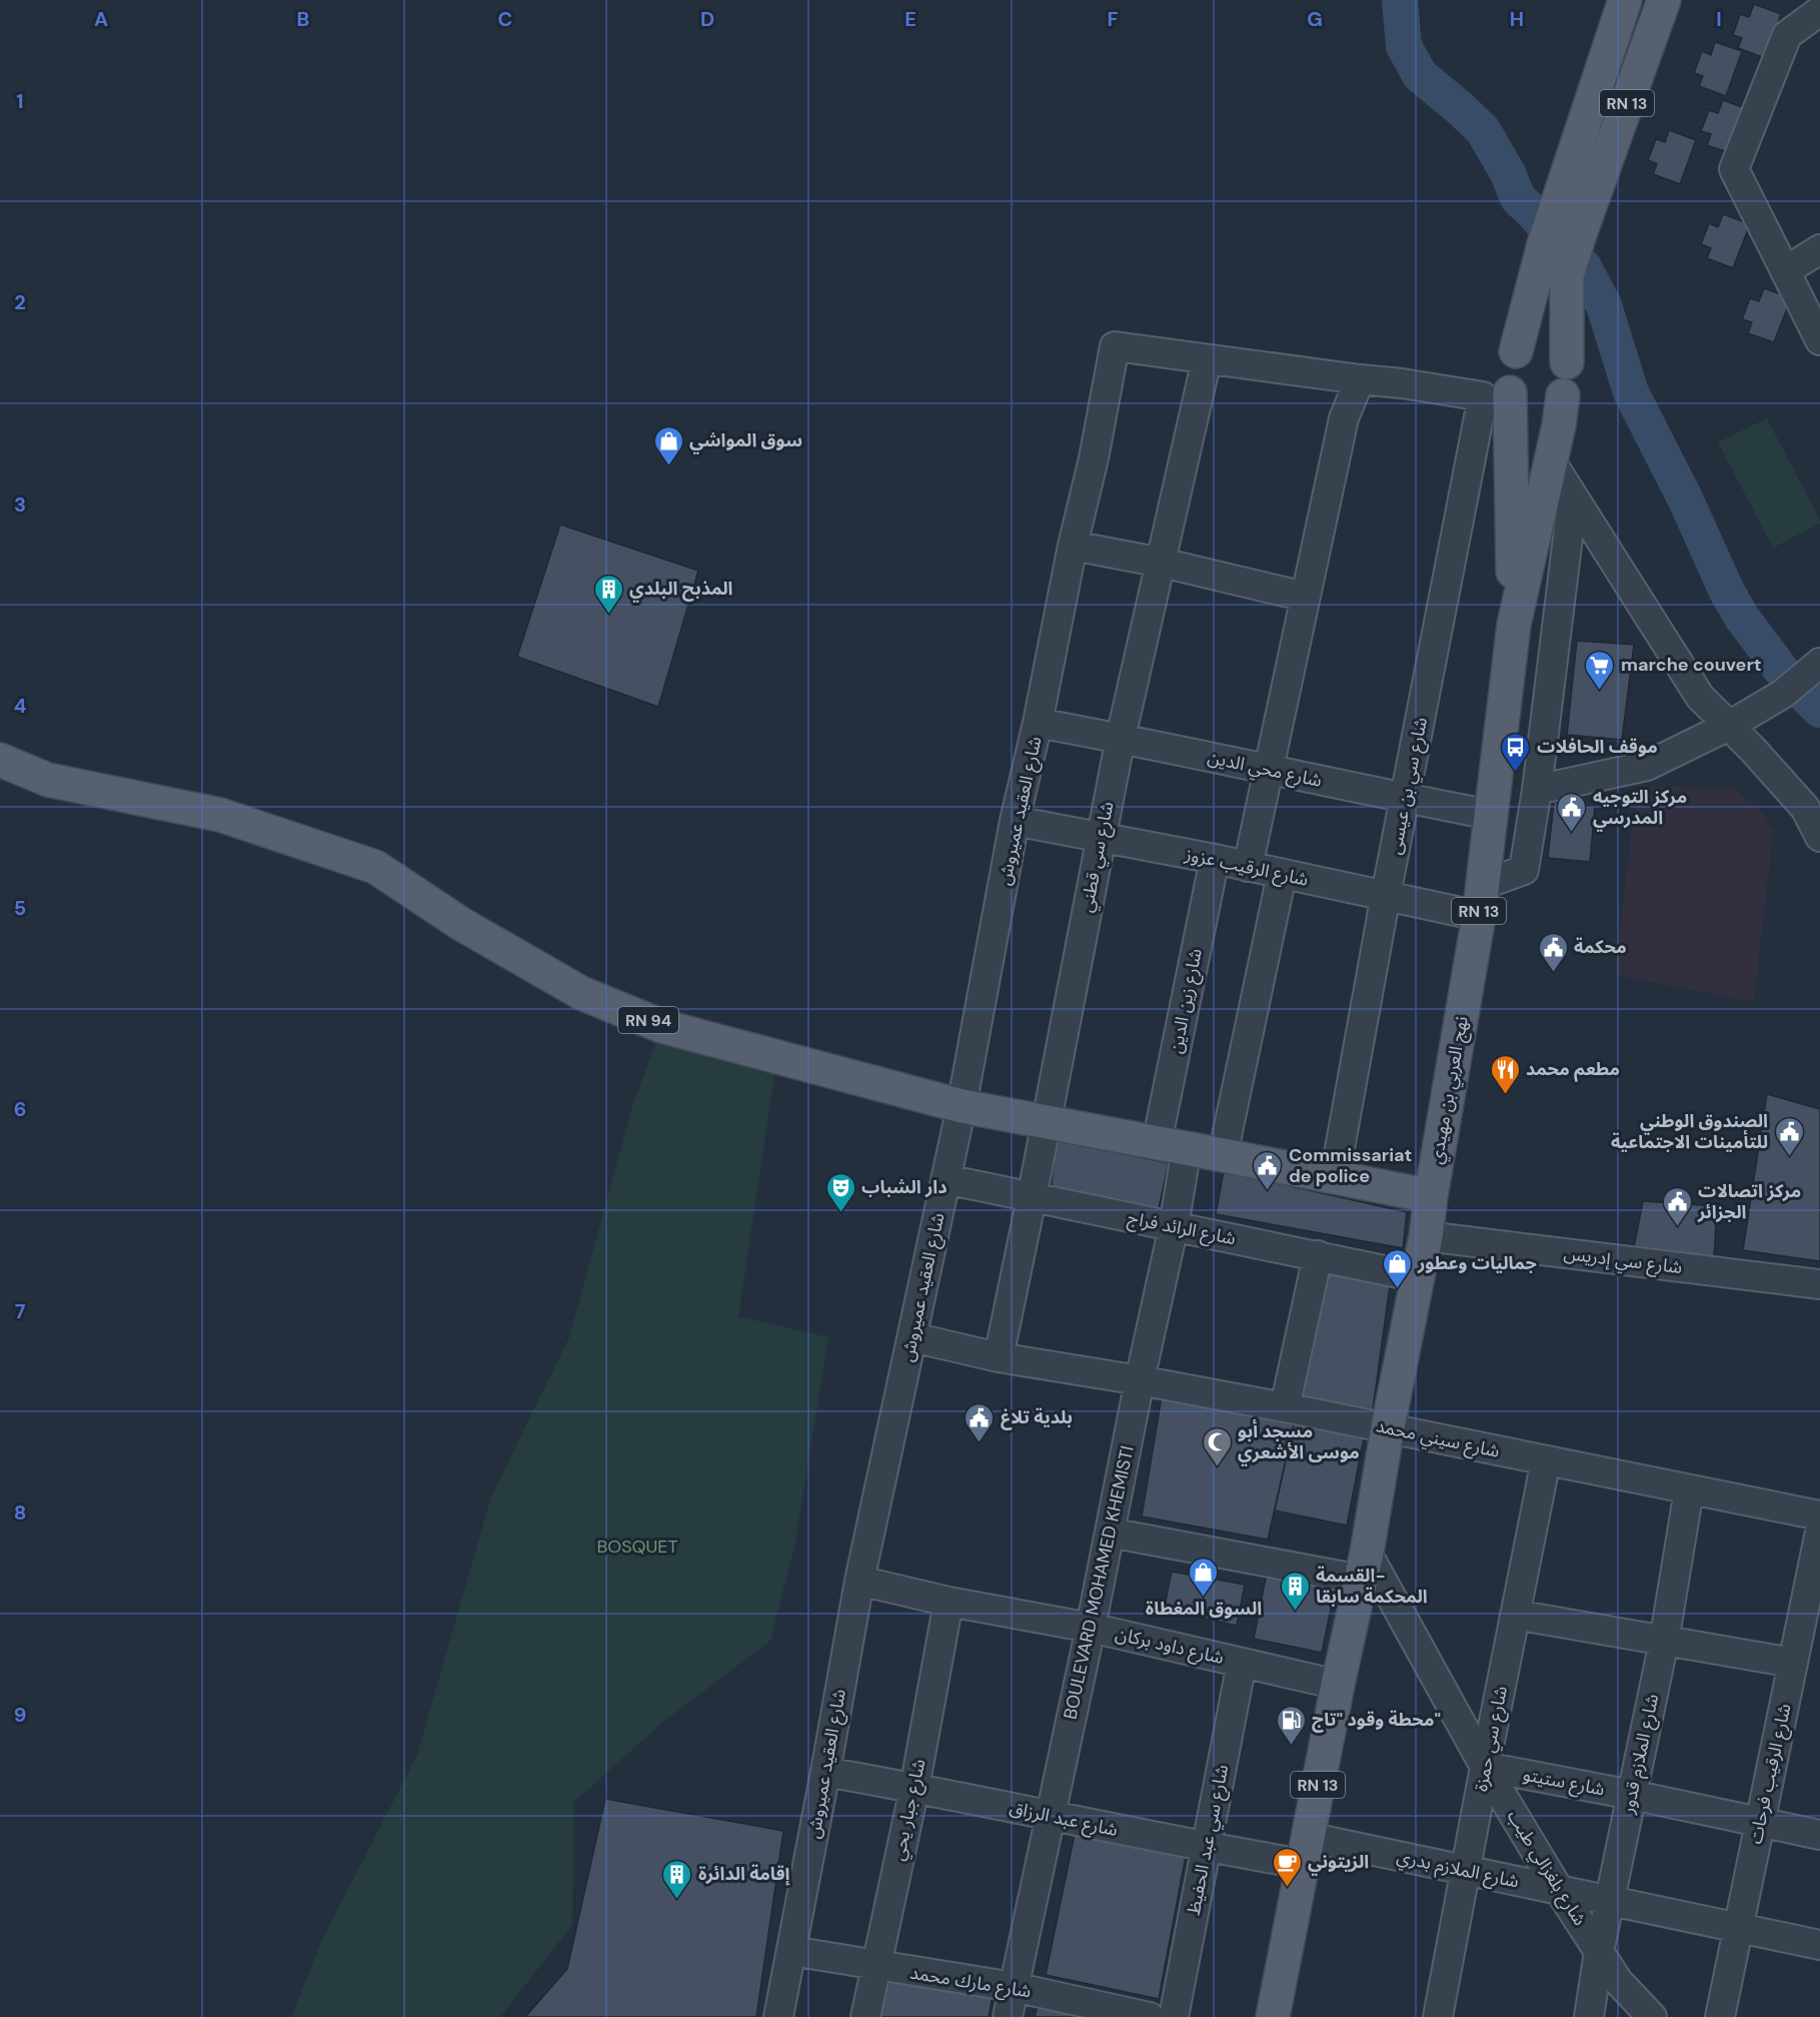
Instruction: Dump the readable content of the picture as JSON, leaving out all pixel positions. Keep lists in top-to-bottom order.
{
  "streets": {
    "main road": ["RN 13", "RN 94", "نهج العربي بن مهيدي"],
    "street": [
      "شارع محي الدين",
      "شارع سي بن عيسى",
      "شارع العقيد عميروش",
      "شارع سي قطني",
      "شارع الرقيب عزوز",
      "شارع زين الدين",
      "شارع الرائد فراج",
      "شارع سي إدريس",
      "شارع سيني محمد",
      "BOULEVARD MOHAMED KHEMISTI",
      "شارع داود بركان",
      "شارع سي حمزة",
      "شارع الملازم قدور",
      "شارع الرقيب فرحات",
      "شارع ستيتو",
      "شارع جبار يحي",
      "شارع عبد الرزاق",
      "شارع سي عبد الحفيظ",
      "شارع بلغزالي طيب",
      "شارع الملازم بدري",
      "شارع مارك محمد"
    ]
  },
  "crossings": [
    ["RN 13", "شارع سي بن عيسى"],
    ["RN 13", "نهج العربي بن مهيدي"],
    ["RN 13", "شارع داود بركان"],
    ["RN 13", "شارع عبد الرزاق"],
    ["RN 13", "شارع بلغزالي طيب"],
    ["RN 13", "شارع الملازم بدري"],
    ["شارع محي الدين", "شارع سي بن عيسى"],
    ["شارع محي الدين", "شارع العقيد عميروش"],
    ["شارع محي الدين", "شارع سي قطني"],
    ["شارع محي الدين", "نهج العربي بن مهيدي"],
    ["شارع سي بن عيسى", "شارع الرقيب عزوز"],
    ["شارع سي بن عيسى", "RN 94"],
    ["شارع العقيد عميروش", "شارع سي قطني"],
    ["شارع العقيد عميروش", "شارع الرقيب عزوز"],
    ["شارع العقيد عميروش", "RN 94"],
    ["شارع العقيد عميروش", "شارع الرائد فراج"],
    ["شارع العقيد عميروش", "شارع سيني محمد"],
    ["شارع العقيد عميروش", "شارع داود بركان"],
    ["شارع العقيد عميروش", "شارع عبد الرزاق"],
    ["شارع العقيد عميروش", "شارع مارك محمد"],
    ["شارع سي قطني", "شارع الرقيب عزوز"],
    ["شارع سي قطني", "RN 94"],
    ["شارع سي قطني", "شارع الرائد فراج"],
    ["شارع سي قطني", "شارع سيني محمد"],
    ["شارع الرقيب عزوز", "شارع زين الدين"],
    ["شارع الرقيب عزوز", "نهج العربي بن مهيدي"],
    ["شارع زين الدين", "RN 94"],
    ["شارع زين الدين", "BOULEVARD MOHAMED KHEMISTI"],
    ["RN 94", "نهج العربي بن مهيدي"],
    ["RN 94", "BOULEVARD MOHAMED KHEMISTI"],
    ["نهج العربي بن مهيدي", "شارع الرائد فراج"],
    ["نهج العربي بن مهيدي", "شارع سي إدريس"],
    ["نهج العربي بن مهيدي", "شارع سيني محمد"],
    ["نهج العربي بن مهيدي", "شارع بلغزالي طيب"],
    ["شارع الرائد فراج", "BOULEVARD MOHAMED KHEMISTI"],
    ["شارع سيني محمد", "BOULEVARD MOHAMED KHEMISTI"],
    ["شارع سيني محمد", "شارع سي حمزة"],
    ["شارع سيني محمد", "شارع الملازم قدور"],
    ["BOULEVARD MOHAMED KHEMISTI", "شارع داود بركان"],
    ["BOULEVARD MOHAMED KHEMISTI", "شارع عبد الرزاق"],
    ["BOULEVARD MOHAMED KHEMISTI", "شارع مارك محمد"],
    ["شارع داود بركان", "شارع جبار يحي"],
    ["شارع داود بركان", "شارع سي عبد الحفيظ"],
    ["شارع سي حمزة", "شارع ستيتو"],
    ["شارع سي حمزة", "شارع بلغزالي طيب"],
    ["شارع سي حمزة", "شارع الملازم بدري"],
    ["شارع الملازم قدور", "شارع ستيتو"],
    ["شارع الملازم قدور", "شارع بلغزالي طيب"],
    ["شارع الملازم قدور", "شارع الملازم بدري"],
    ["شارع الرقيب فرحات", "شارع ستيتو"],
    ["شارع الرقيب فرحات", "شارع الملازم بدري"],
    ["شارع ستيتو", "شارع بلغزالي طيب"],
    ["شارع جبار يحي", "شارع عبد الرزاق"],
    ["شارع جبار يحي", "شارع مارك محمد"],
    ["شارع عبد الرزاق", "شارع سي عبد الحفيظ"],
    ["شارع عبد الرزاق", "شارع الملازم بدري"],
    ["شارع بلغزالي طيب", "شارع الملازم بدري"]
  ],
  "parks": ["BOSQUET"],
  "places": {
    "shop": ["سوق المواشي", "جماليات وعطور", "السوق المغطاة"],
    "building": ["المذبح البلدي", "القسمة- المحكمة سابقا", "إقامة الدائرة"],
    "supermarket": ["marche couvert"],
    "bus stop": ["موقف الحافلات"],
    "public building": [
      "مركز التوجيه المدرسي",
      "محكمة",
      "الصندوق الوطني للتأمينات الاجتماعية",
      "Commissariat de police",
      "مركز اتصالات الجزائر",
      "بلدية تلاغ"
    ],
    "restaurant": ["مطعم محمد"],
    "theatre": ["دار الشباب"],
    "mosque": ["مسجد أبو موسى الأشعري"],
    "fuel station": ["محطة وقود \"تاج\""],
    "cafe": ["الزيتوني"]
  },
  "grid": {
    "columns": [
      "A",
      "B",
      "C",
      "D",
      "E",
      "F",
      "G",
      "H",
      "I"
    ],
    "rows": [
      "1",
      "2",
      "3",
      "4",
      "5",
      "6",
      "7",
      "8",
      "9"
    ]
  }
}
